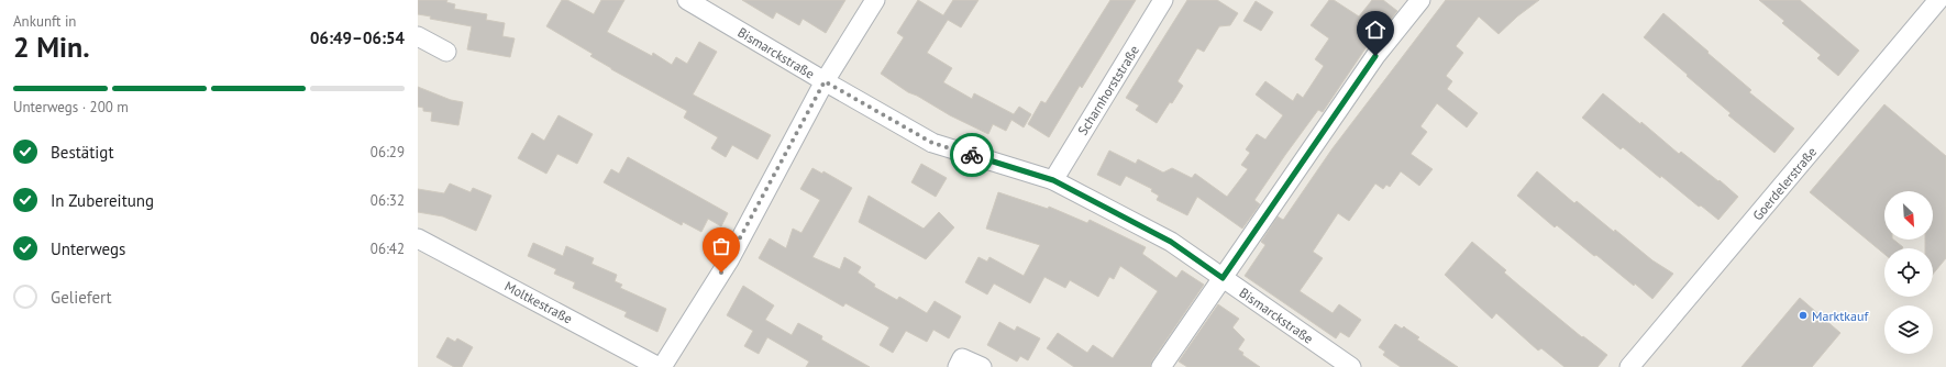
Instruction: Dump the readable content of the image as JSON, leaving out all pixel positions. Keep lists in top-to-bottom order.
{
  "streets": {
    "street": [
      "Bismarckstraße",
      "Scharnhorststraße",
      "Goerdelerstraße",
      "Moltkestraße"
    ]
  },
  "crossings": [
    ["Bismarckstraße", "Scharnhorststraße"]
  ],
  "places": ["Marktkauf"],
  "north": "bottom right",
  "page": {
    "heading": ["2 Min.", "Ankunft in", "06:49–06:54"],
    "bar": "Unterwegs · 200 m",
    "list": [
      ["Bestätigt", "06:29"],
      ["In Zubereitung", "06:32"],
      ["Unterwegs", "06:42"],
      "Geliefert"
    ]
  }
}
